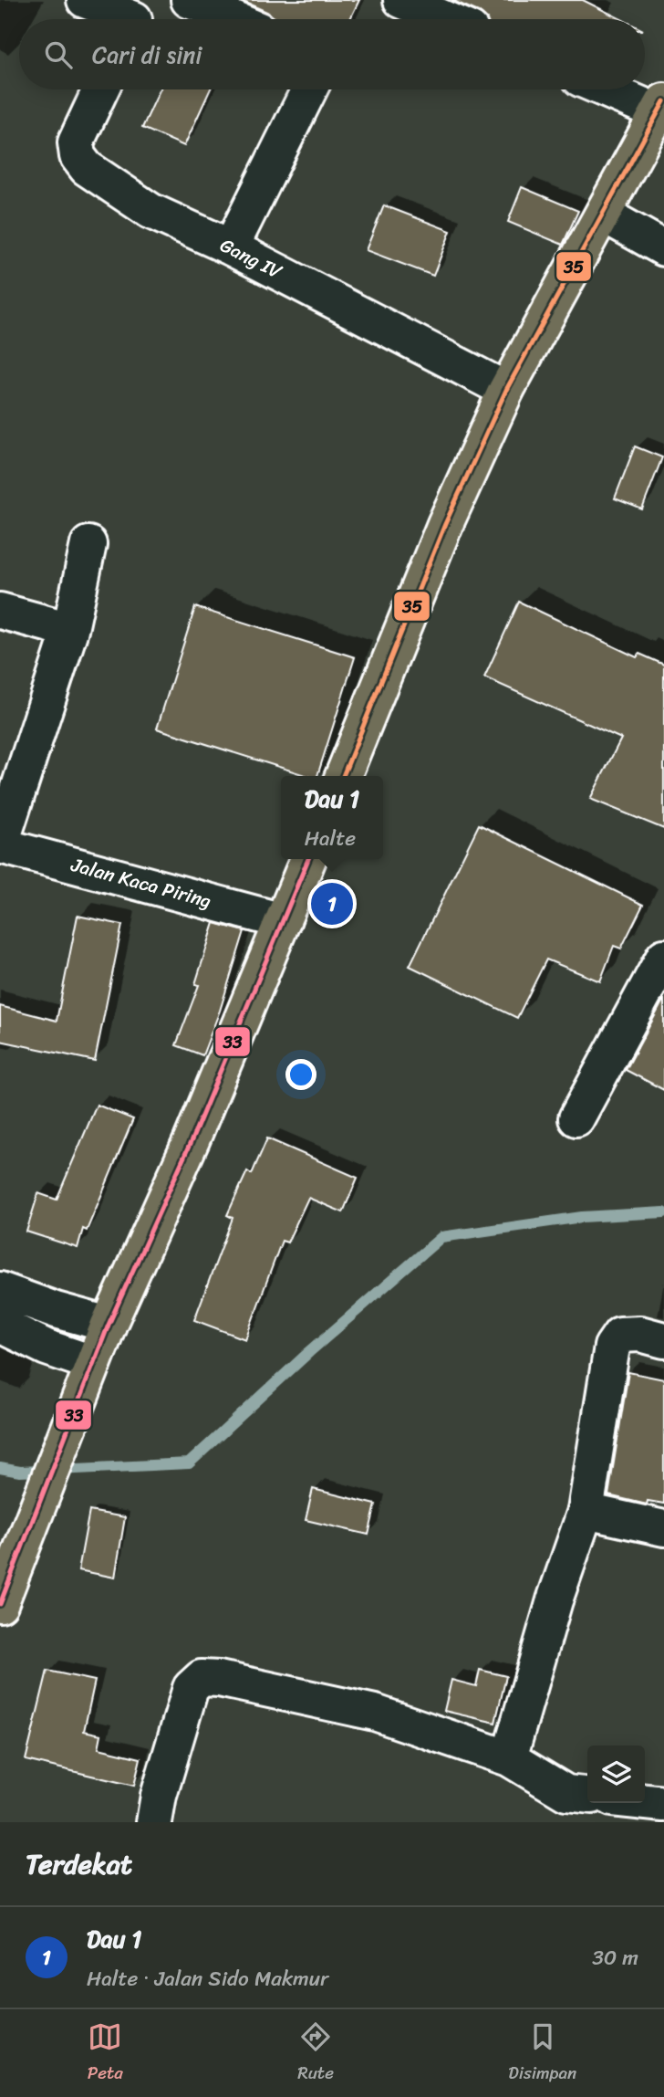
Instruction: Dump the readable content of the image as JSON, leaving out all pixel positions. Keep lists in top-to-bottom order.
{
  "streets": {
    "street": ["Gang IV", "Jalan Kaca Piring"]
  },
  "lines": ["transit line 35", "transit line 33"],
  "page": {
    "search": "Cari di sini",
    "popup": ["Dau 1", "Halte"],
    "pins": "1",
    "heading": "Terdekat",
    "list": [
      {
        "mark": "1",
        "name": "Dau 1",
        "note": "Halte · Jalan Sido Makmur",
        "value": "30 m"
      }
    ],
    "nav": ["Peta", "Rute", "Disimpan"]
  }
}
